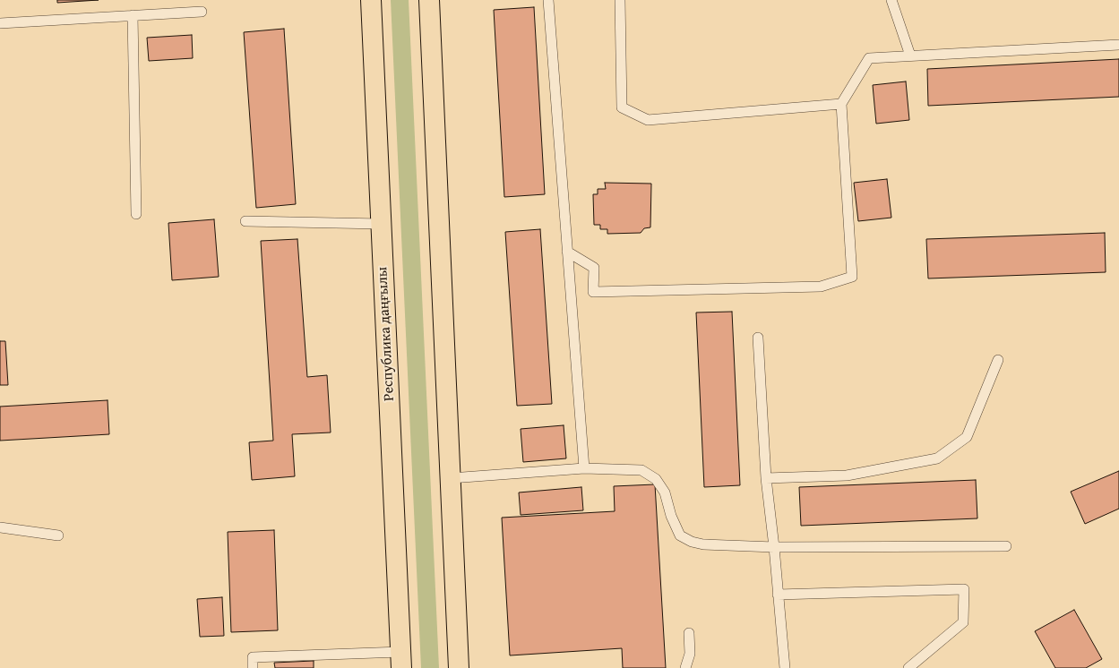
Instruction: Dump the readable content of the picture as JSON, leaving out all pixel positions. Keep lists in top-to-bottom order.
{
  "streets": {
    "main road": ["Республика даңғылы"]
  }
}
